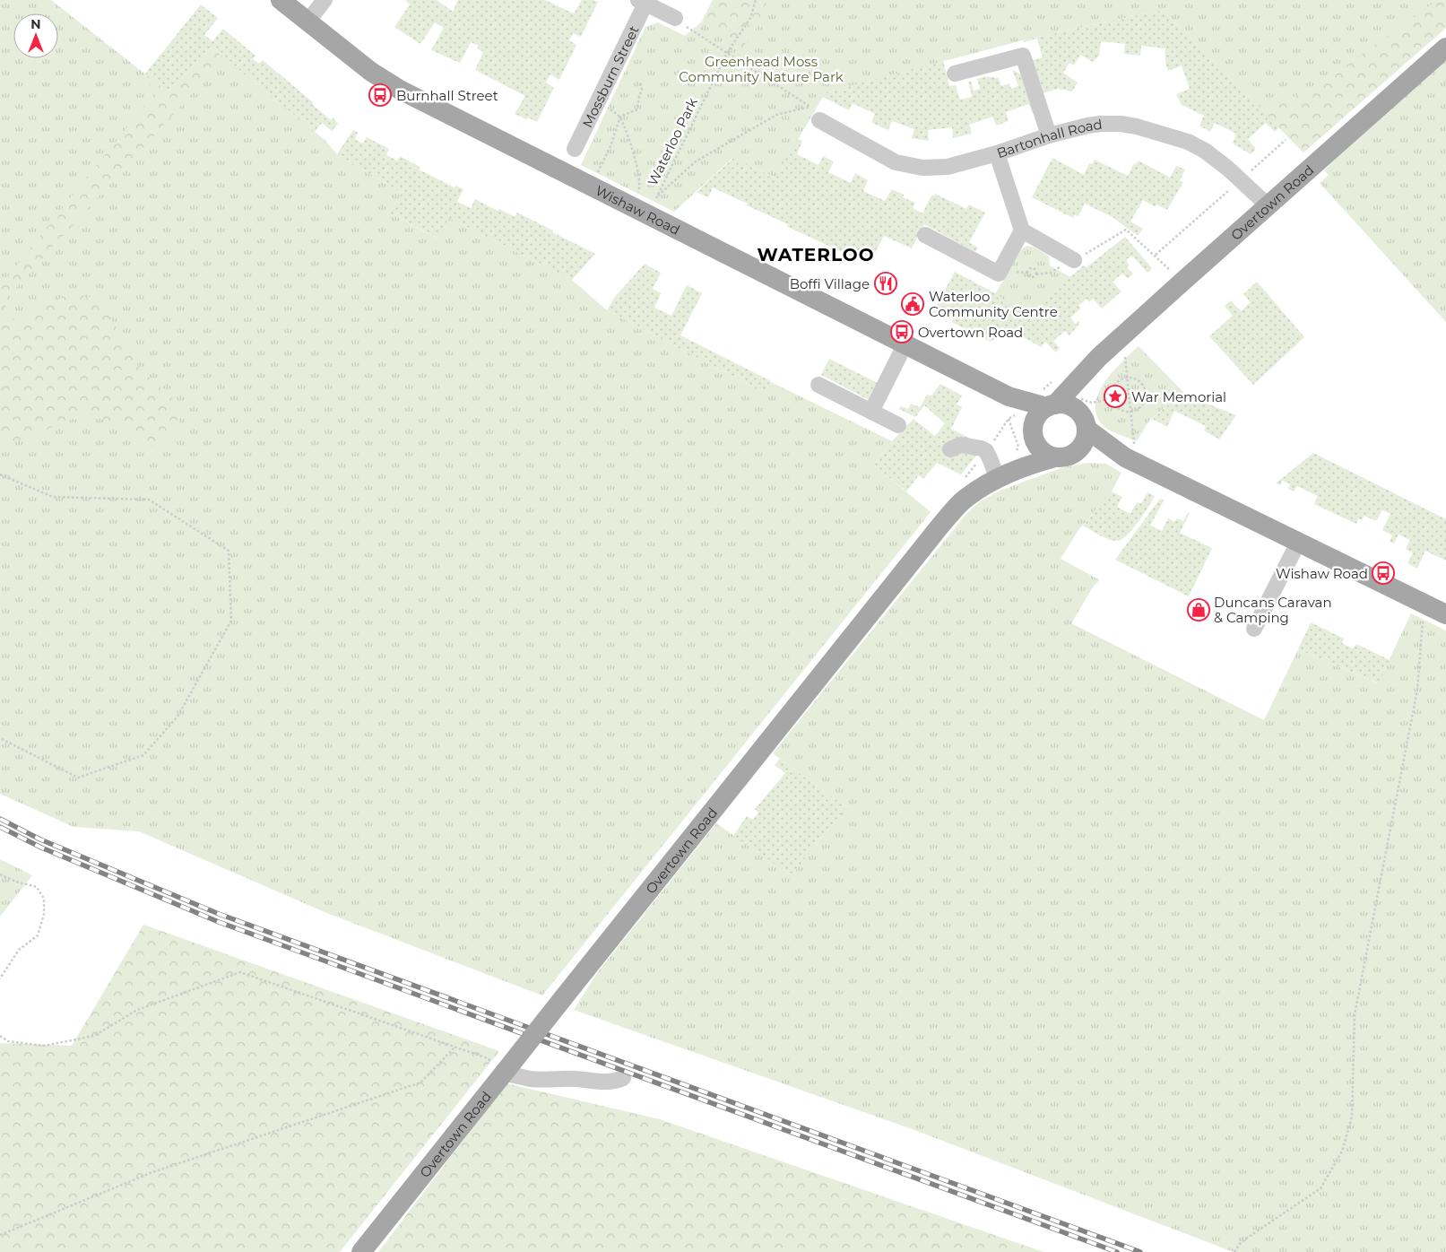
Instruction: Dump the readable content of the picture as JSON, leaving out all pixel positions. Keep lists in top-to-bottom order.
{
  "streets": {
    "main road": ["Overtown Road", "Wishaw Road"],
    "street": ["Mossburn Street", "Bartonhall Road"],
    "path": ["Waterloo Park"]
  },
  "crossings": [
    ["Bartonhall Road", "Overtown Road"],
    ["Waterloo Park", "Wishaw Road"],
    ["Overtown Road", "Wishaw Road"]
  ],
  "districts": ["WATERLOO"],
  "parks": ["Greenhead Moss Community Nature Park"],
  "places": {
    "bus stop": ["Burnhall Street", "Overtown Road", "Wishaw Road"],
    "restaurant": ["Boffi Village"],
    "public building": ["Waterloo Community Centre"],
    "place": ["War Memorial"],
    "shop": ["Duncans Caravan & Camping"]
  },
  "north": "top"
}
